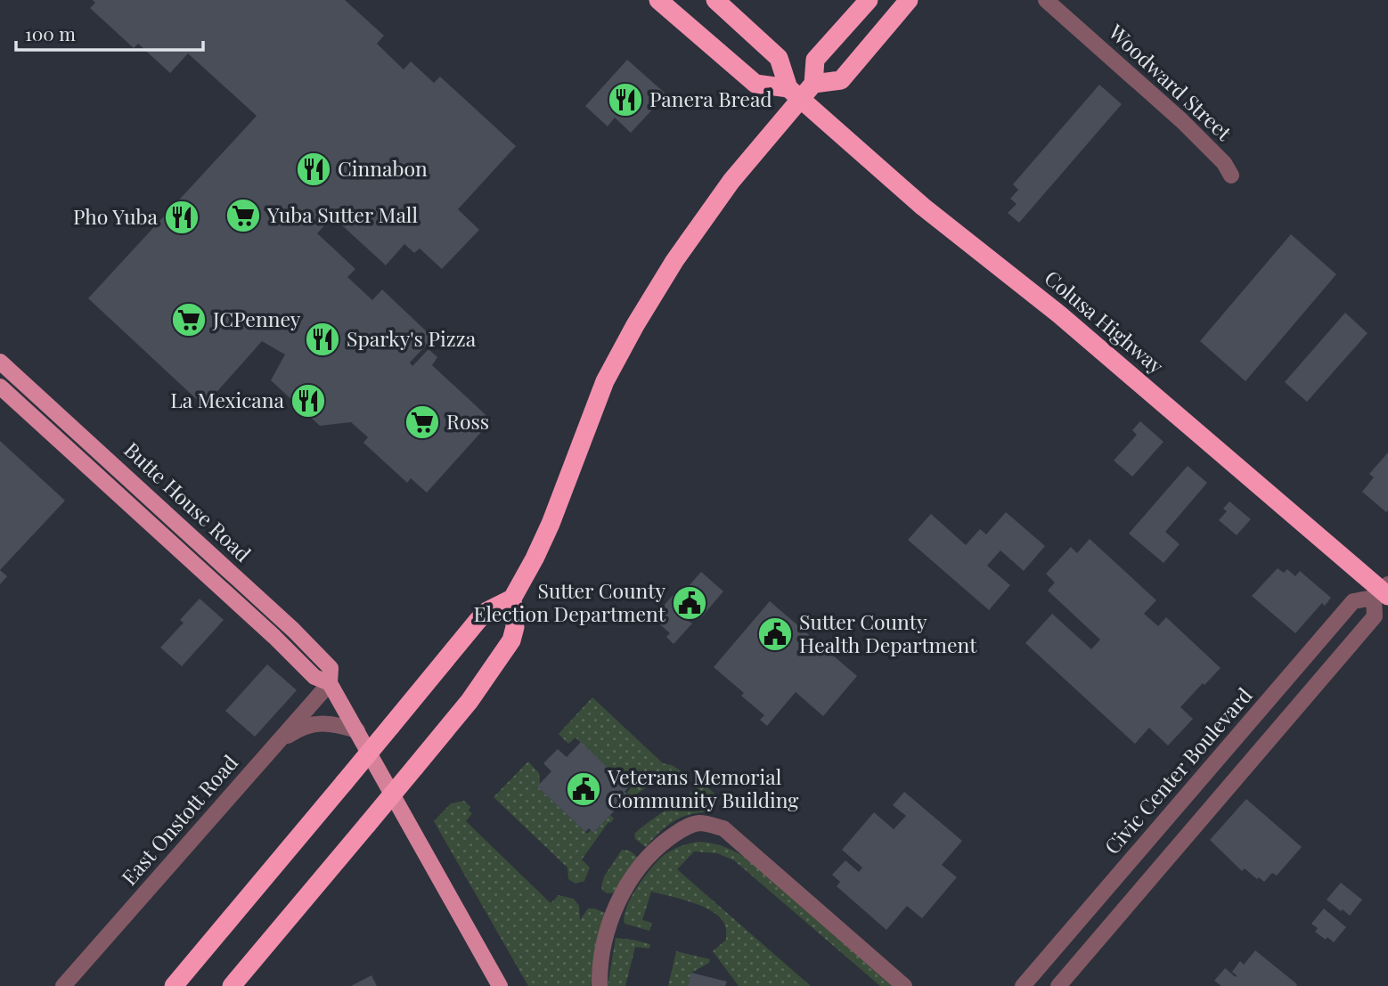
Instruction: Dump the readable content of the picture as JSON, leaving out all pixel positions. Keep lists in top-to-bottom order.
{
  "streets": {
    "highway": ["Colusa Highway"],
    "main road": ["Butte House Road"],
    "street": ["Woodward Street", "Civic Center Boulevard", "East Onstott Road"]
  },
  "crossings": [
    ["Colusa Highway", "Civic Center Boulevard"],
    ["Butte House Road", "East Onstott Road"]
  ],
  "places": {
    "restaurant": [
      "Panera Bread",
      "Cinnabon",
      "Pho Yuba",
      "Sparky's Pizza",
      "La Mexicana"
    ],
    "supermarket": ["Yuba Sutter Mall", "JCPenney", "Ross"],
    "public building": ["Sutter County Election Department", "Sutter County Health Department", "Veterans Memorial Community Building"]
  },
  "scale_bar": "100 m"
}
